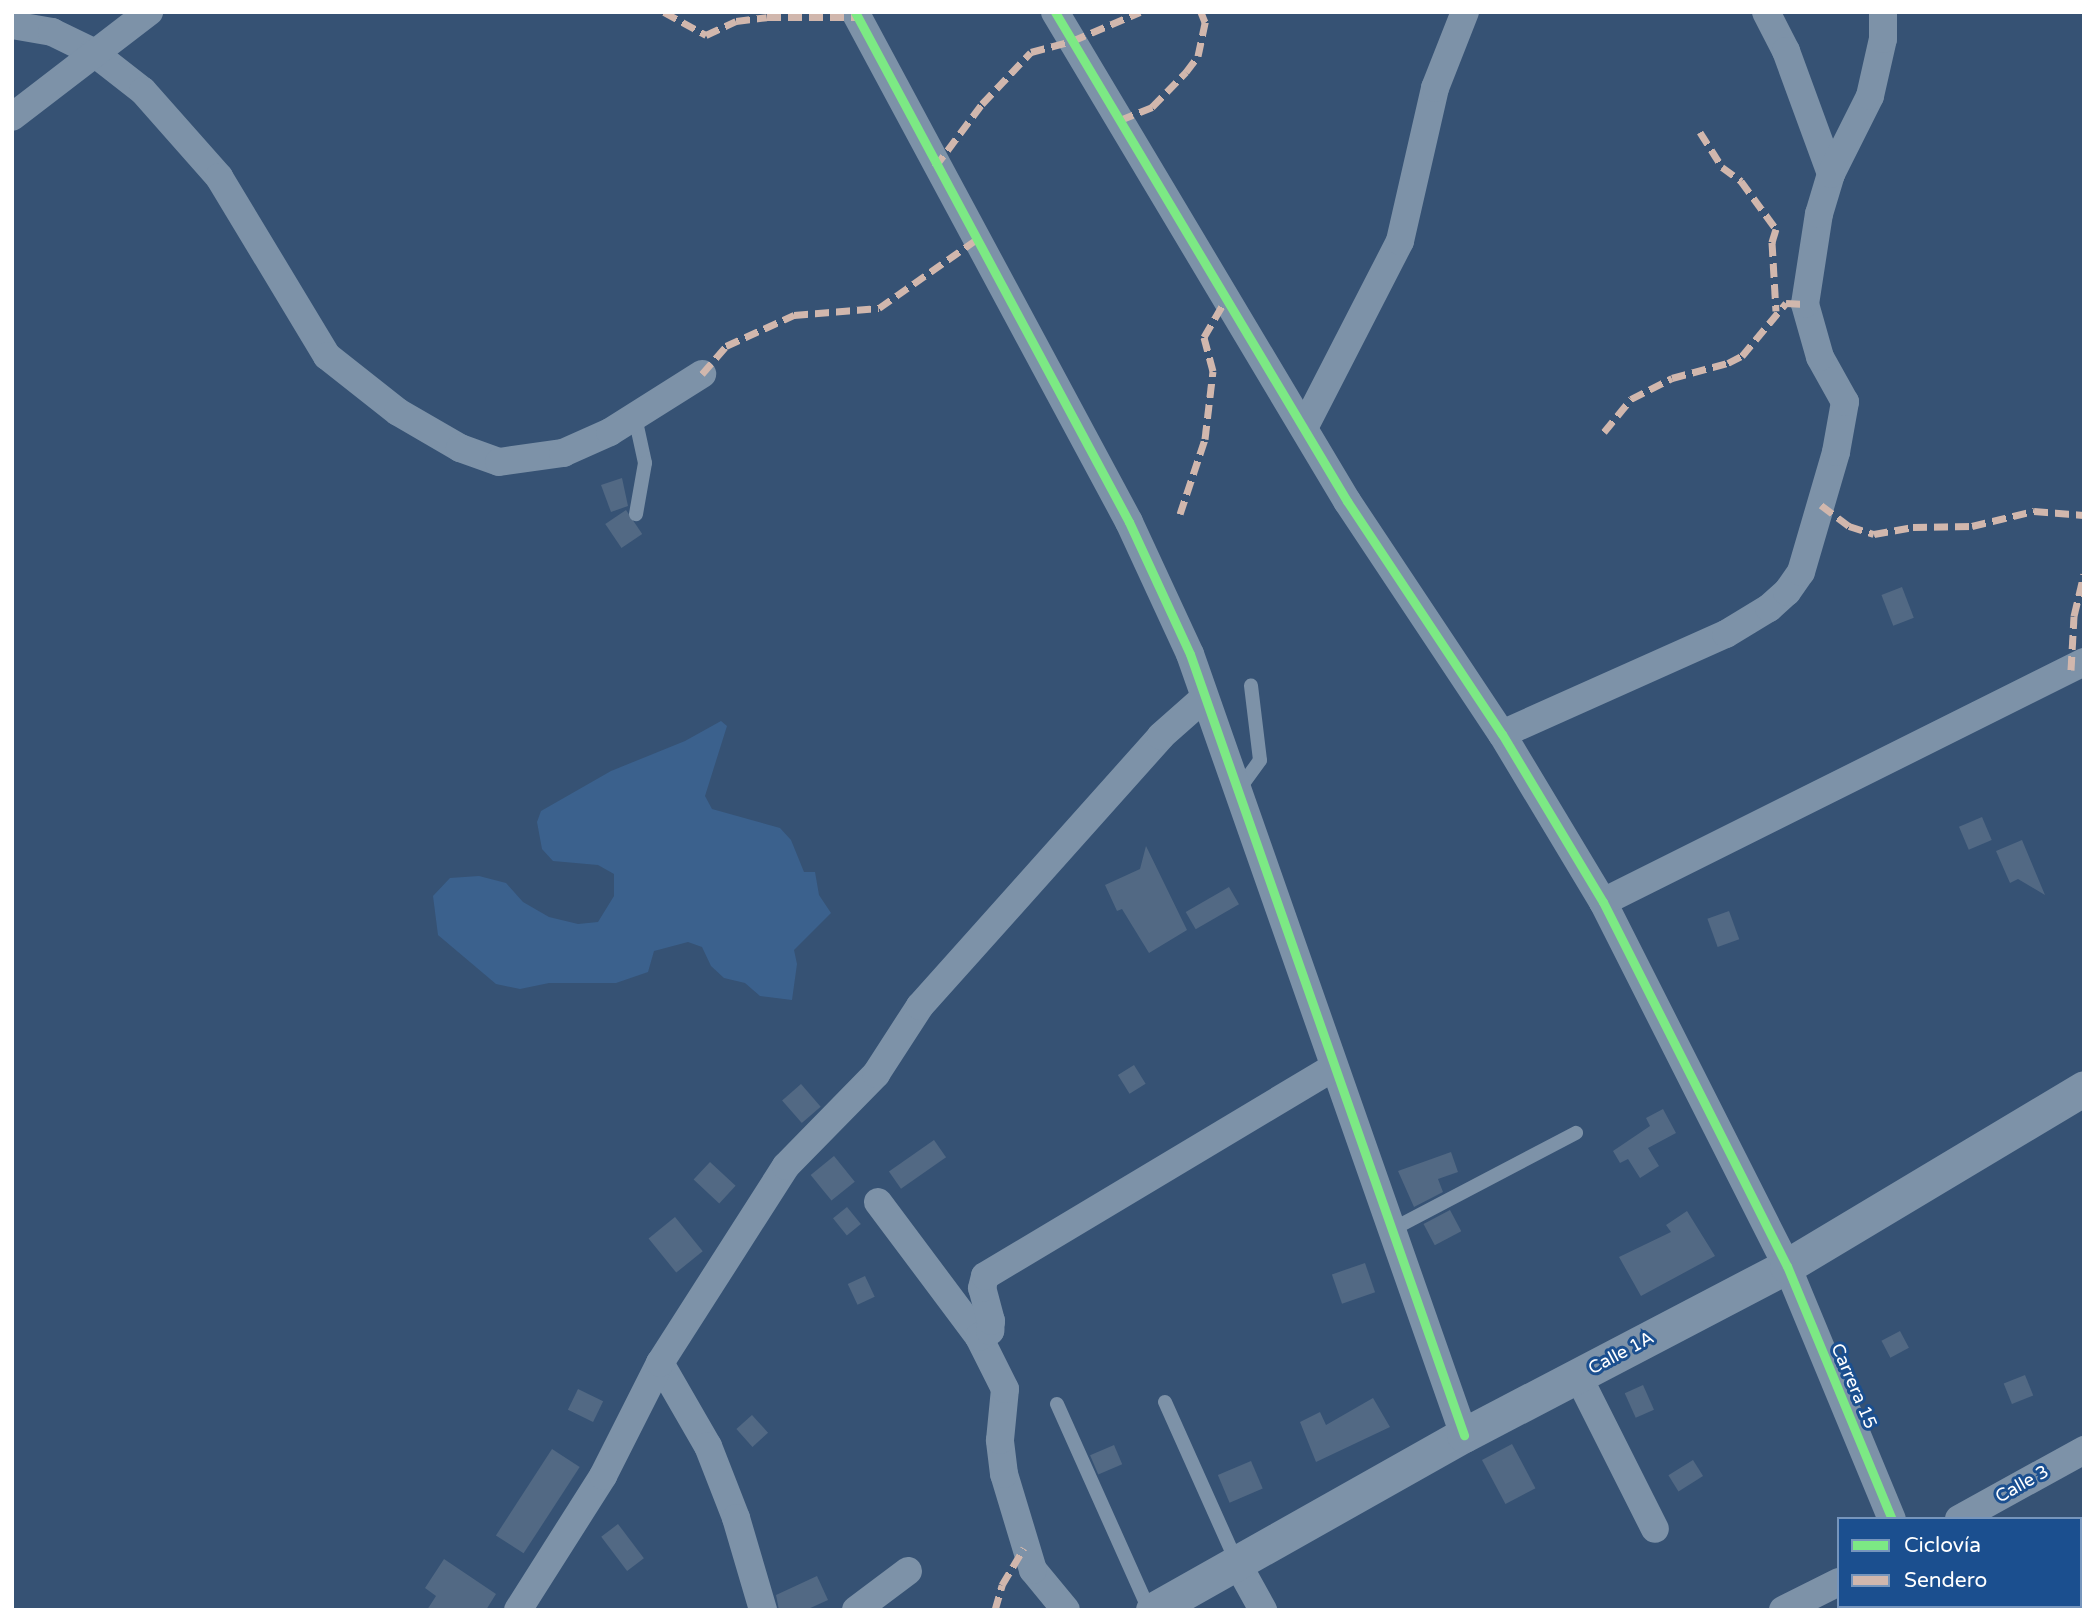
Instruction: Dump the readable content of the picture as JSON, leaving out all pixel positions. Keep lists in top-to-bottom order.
{
  "streets": {
    "street": ["Calle 1A", "Carrera 15", "Calle 3"]
  },
  "crossings": [
    ["Calle 1A", "Carrera 15"]
  ],
  "legend": ["Ciclovía", "Sendero"]
}
